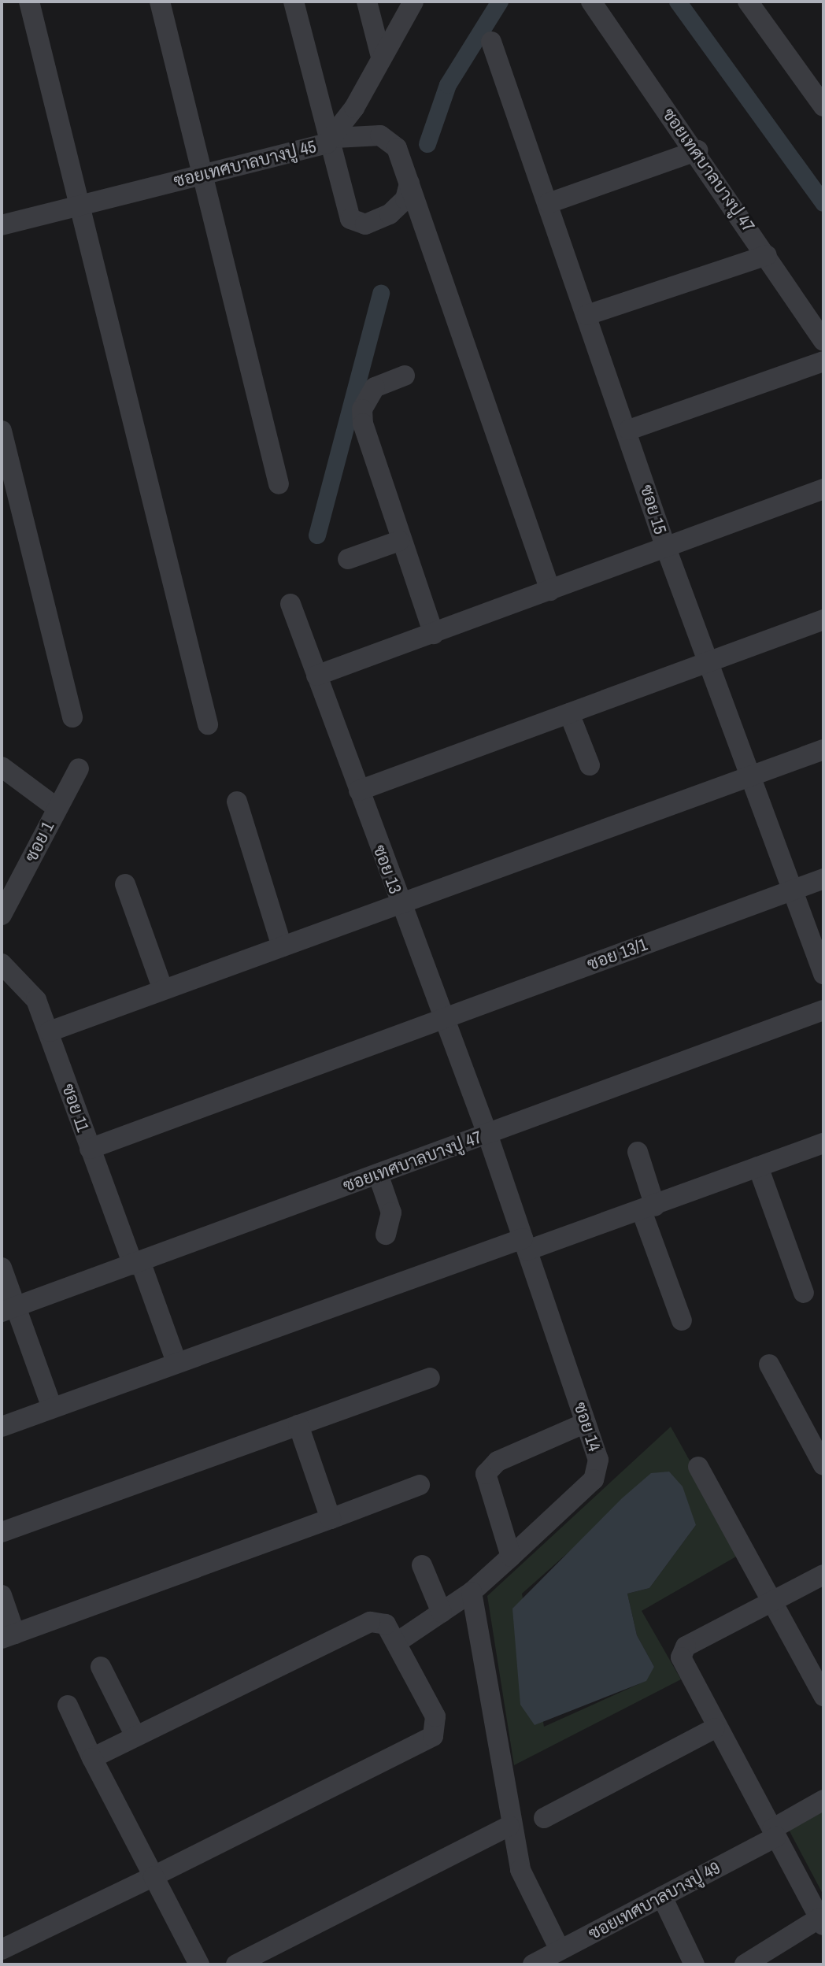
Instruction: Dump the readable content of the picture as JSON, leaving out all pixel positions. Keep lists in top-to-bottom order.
{
  "streets": {
    "street": [
      "ซอยเทศบาลบางปู 45",
      "ซอยเทศบาลบางปู 47",
      "ซอย 15",
      "ซอย 1",
      "ซอย 13",
      "ซอย 13/1",
      "ซอย 11",
      "ซอย 14",
      "ซอยเทศบาลบางปู 49"
    ]
  },
  "crossings": [
    ["ซอยเทศบาลบางปู 47", "ซอย 13"],
    ["ซอยเทศบาลบางปู 47", "ซอย 11"],
    ["ซอยเทศบาลบางปู 47", "ซอย 14"],
    ["ซอย 15", "ซอย 13/1"],
    ["ซอย 13", "ซอย 13/1"],
    ["ซอย 13", "ซอย 14"],
    ["ซอย 13/1", "ซอย 11"]
  ]
}
